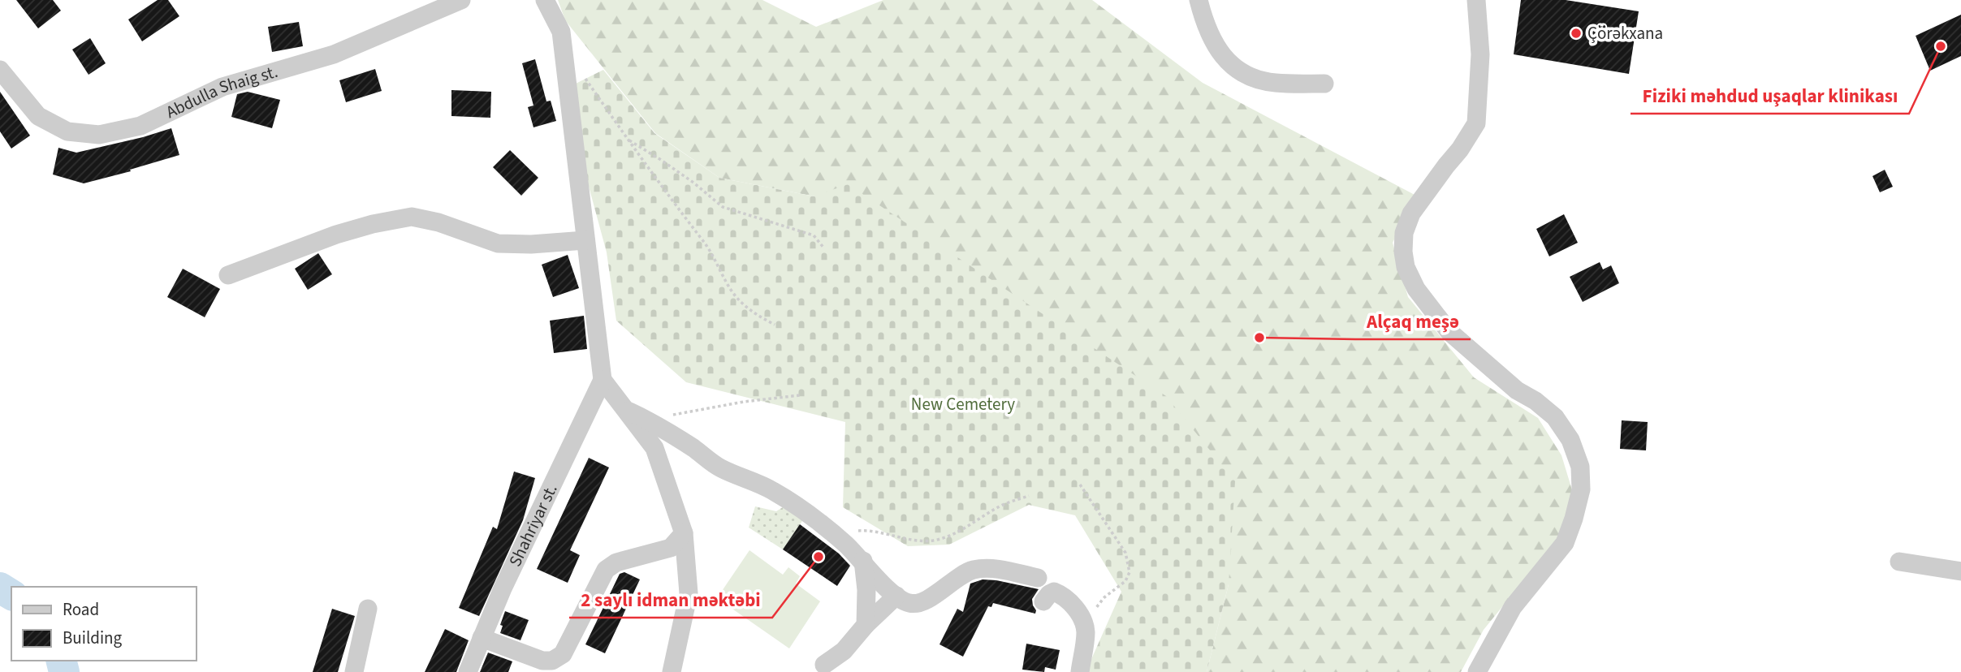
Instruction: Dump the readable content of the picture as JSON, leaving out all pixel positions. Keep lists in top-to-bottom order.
{
  "streets": {
    "street": ["Abdulla Shaig st.", "Shahriyar st."]
  },
  "parks": ["New Cemetery"],
  "places": [
    "Çörəkxana",
    "Fiziki məhdud uşaqlar klinikası",
    "Alçaq meşə",
    "2 saylı idman məktəbi"
  ],
  "legend": ["Road", "Building"]
}
